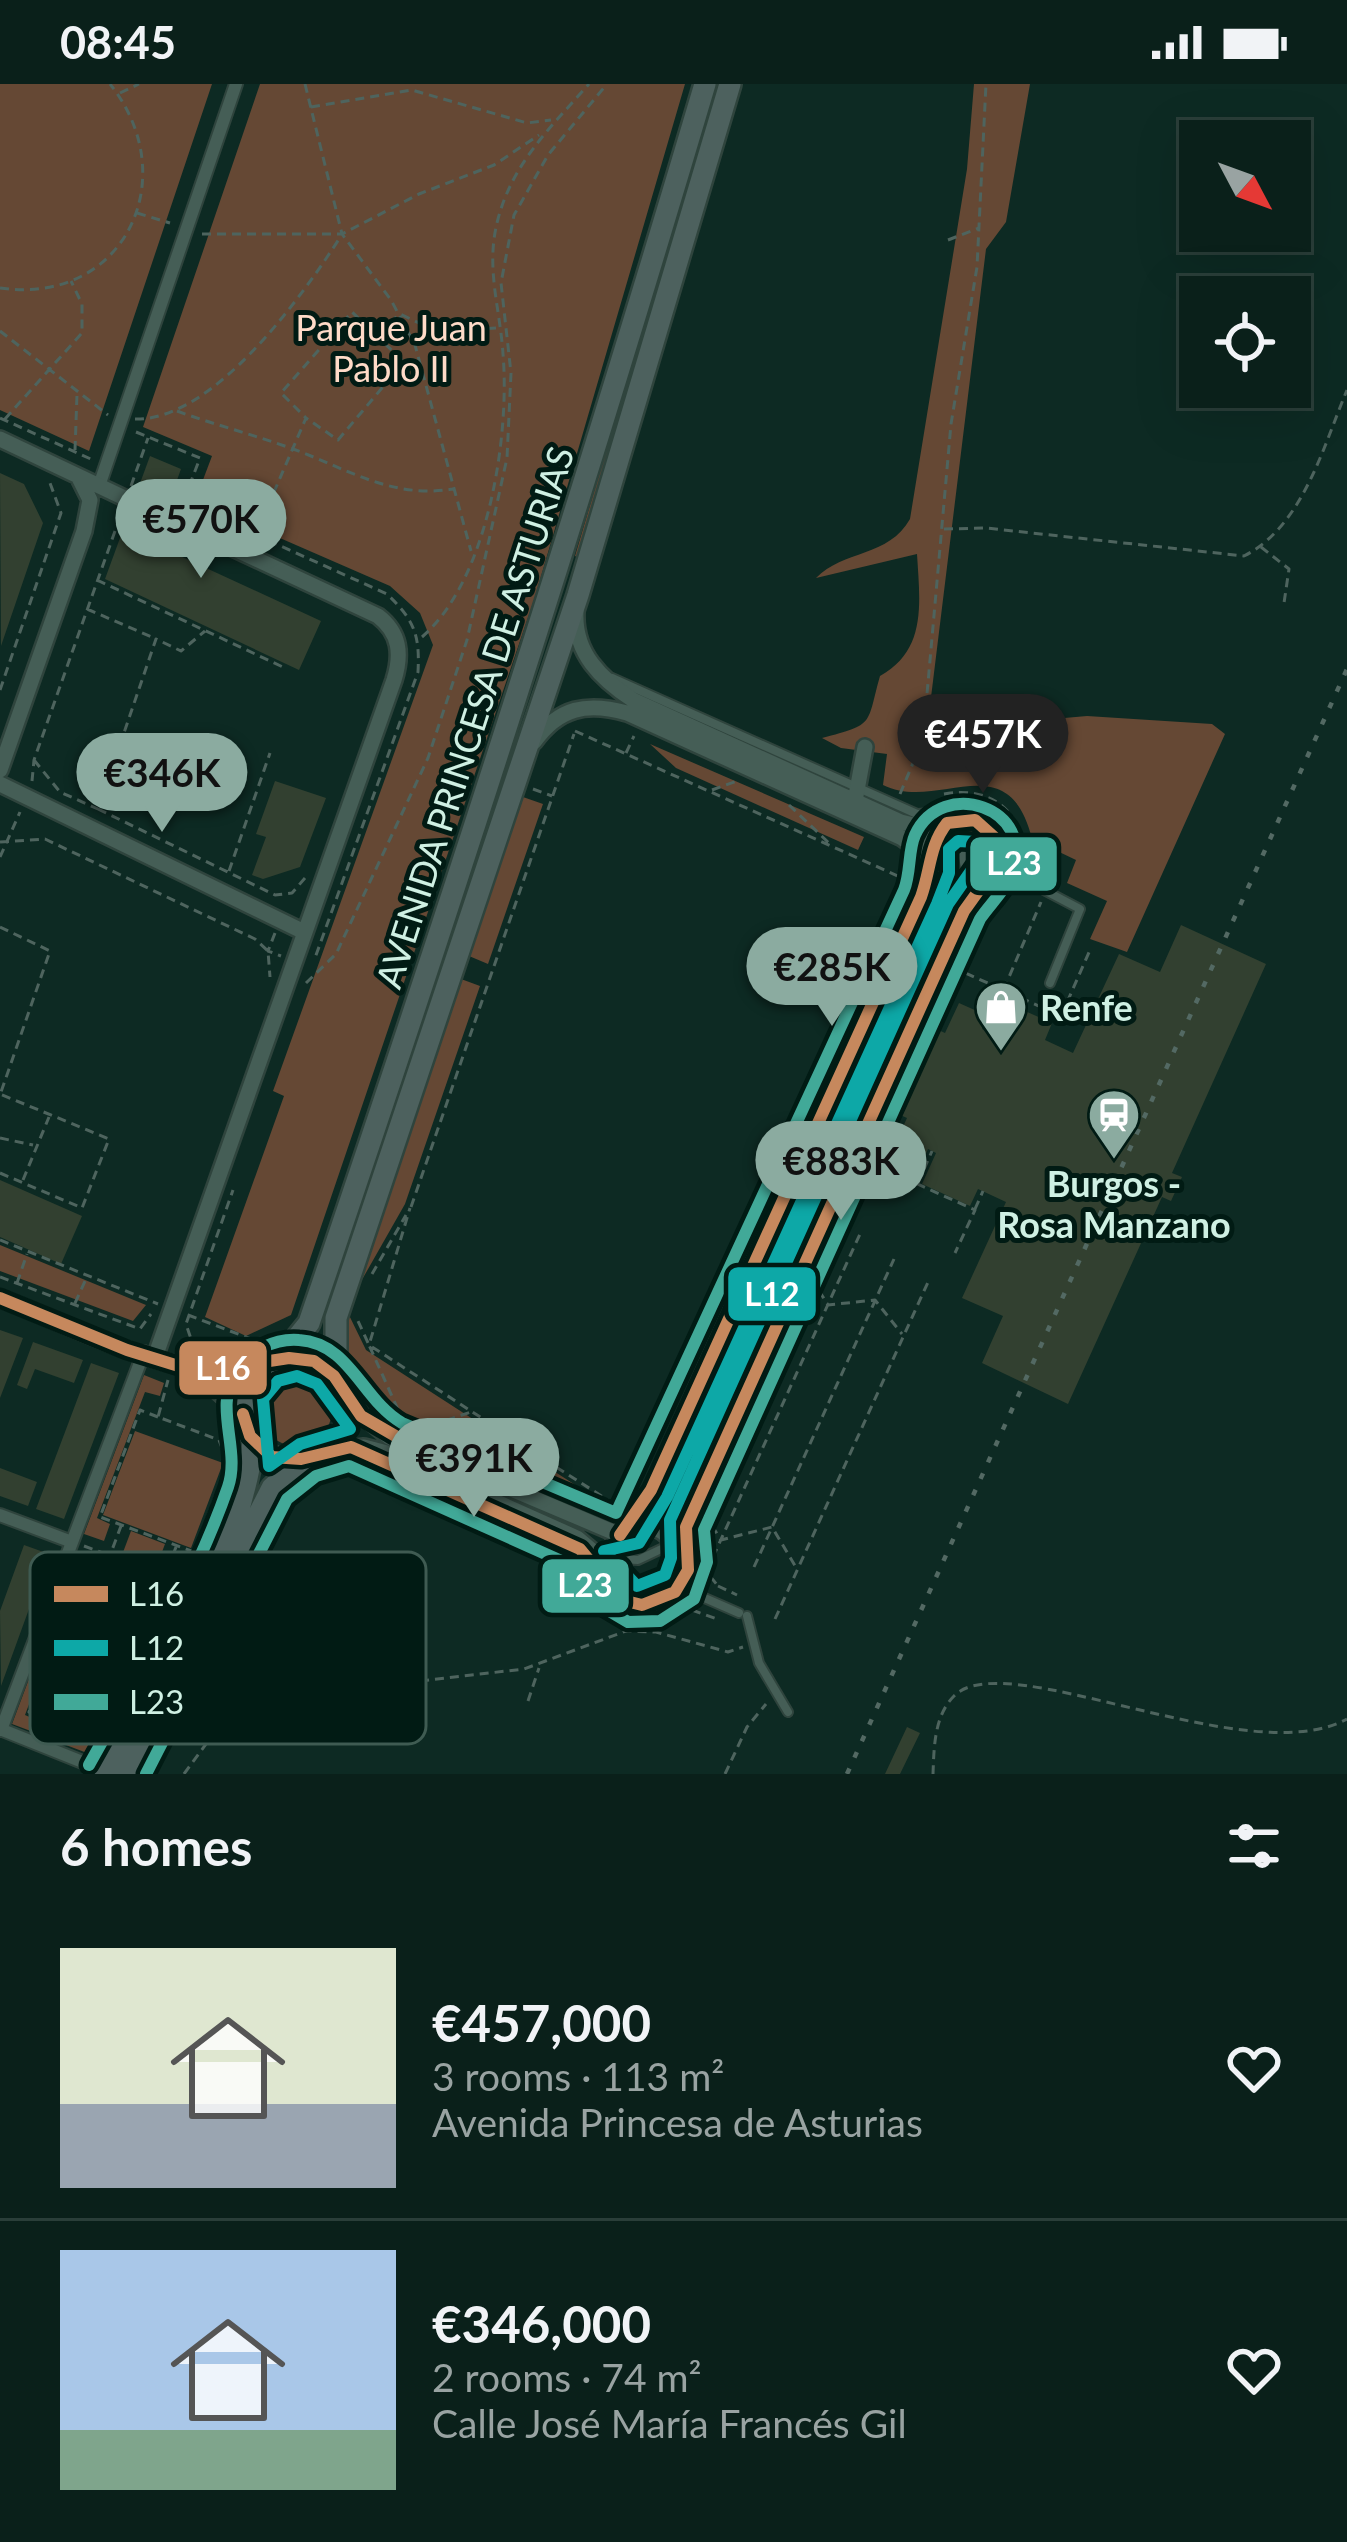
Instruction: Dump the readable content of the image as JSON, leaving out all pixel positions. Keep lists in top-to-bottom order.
{
  "streets": {
    "main road": ["AVENIDA PRINCESA DE ASTURIAS"]
  },
  "parks": ["Parque Juan Pablo II"],
  "places": {
    "shop": ["Renfe"],
    "station": ["Burgos - Rosa Manzano"]
  },
  "lines": ["transit line L23", "transit line L16", "transit line L12"],
  "legend": ["L16", "L12", "L23"],
  "north": "bottom right",
  "page": {
    "status": "08:45",
    "price": [
      "€570K",
      "€457K",
      "€346K",
      "€285K",
      "€883K",
      "€391K"
    ],
    "heading": "6 homes",
    "list": [
      {
        "name": "€457,000",
        "note": "3 rooms · 113 m² · Avenida Princesa de Asturias"
      },
      {
        "name": "€346,000",
        "note": "2 rooms · 74 m² · Calle José María Francés Gil"
      }
    ]
  }
}
